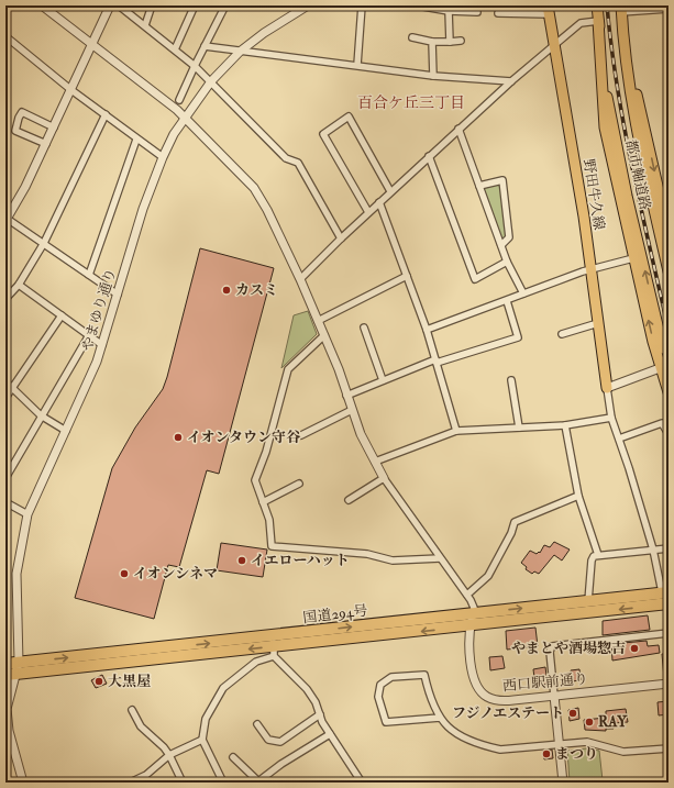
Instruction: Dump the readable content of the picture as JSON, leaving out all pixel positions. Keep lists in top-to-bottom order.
{
  "streets": {
    "highway": ["国道294号"],
    "main road": ["都市軸道路", "野田牛久線"],
    "street": ["やまゆり通り", "西口駅前通り"]
  },
  "crossings": [
    ["やまゆり通り", "国道294号"],
    ["国道294号", "西口駅前通り"]
  ],
  "districts": ["百合ケ丘三丁目"],
  "places": [
    "カスミ",
    "イオンタウン守谷",
    "イエローハット",
    "イオンシネマ",
    "やまとや酒場惣吉",
    "大黒屋",
    "フジノエステート",
    "RAY",
    "まつり"
  ]
}
